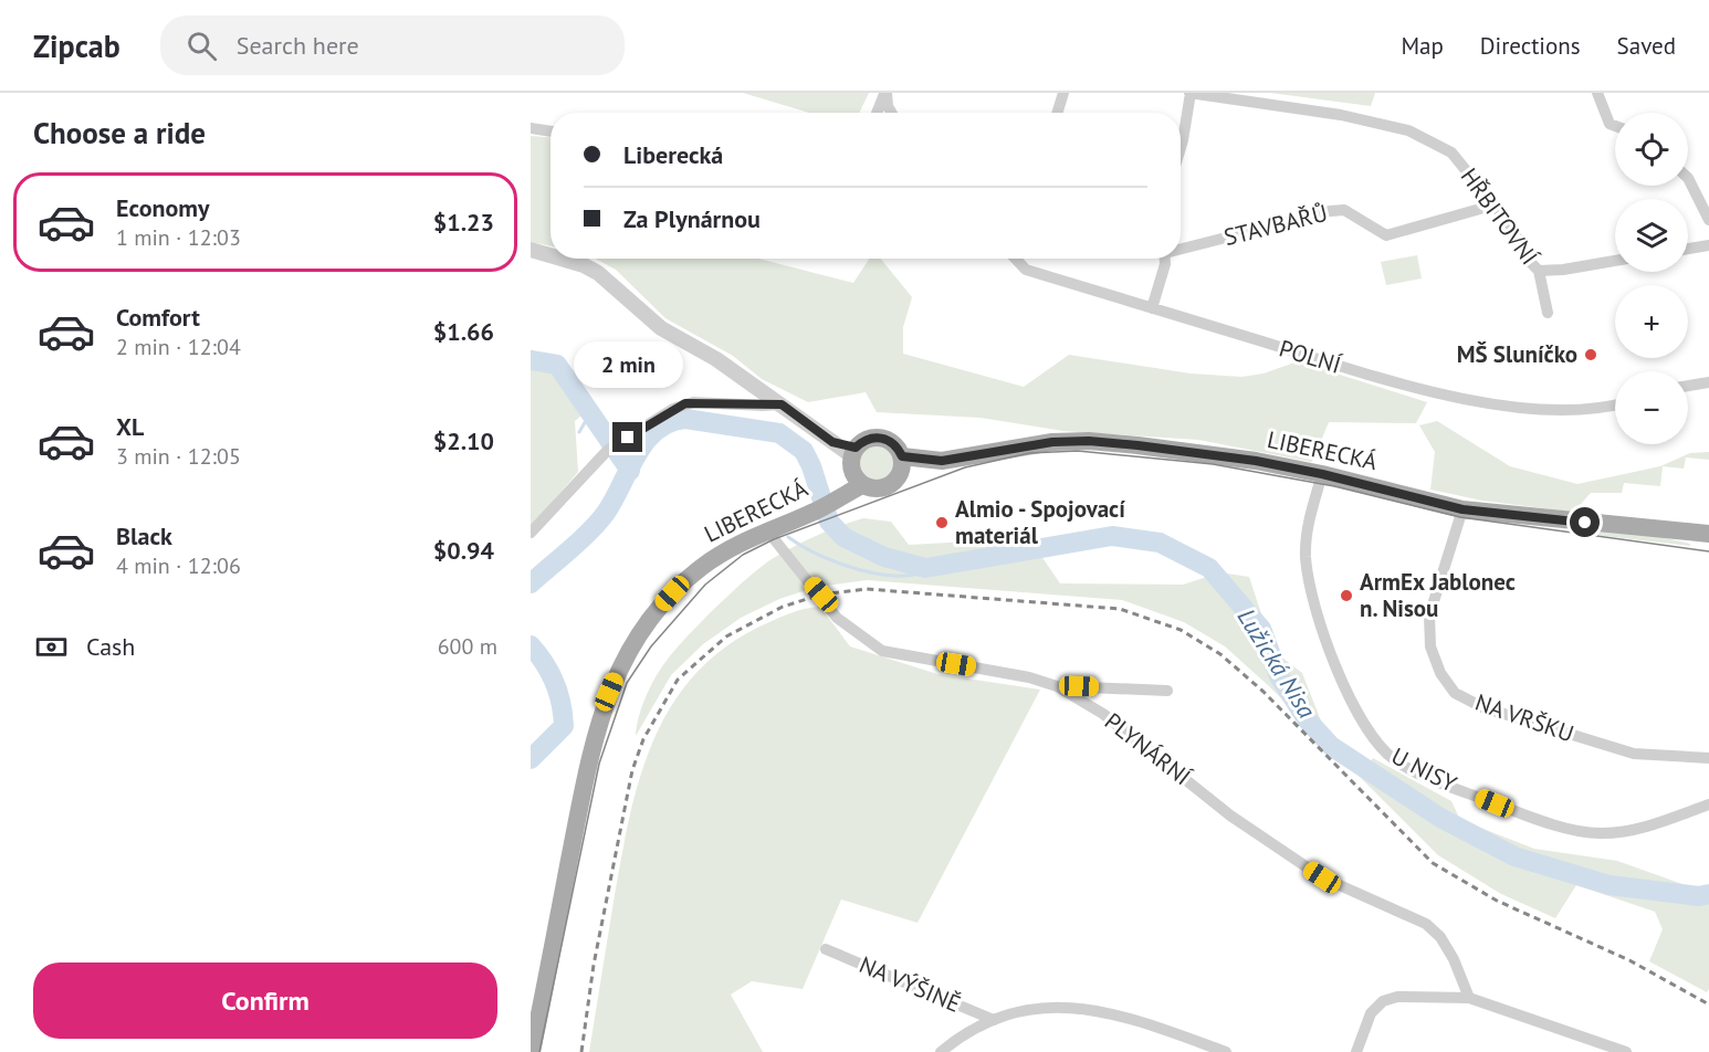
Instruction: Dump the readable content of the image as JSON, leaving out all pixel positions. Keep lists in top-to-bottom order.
{
  "streets": {
    "main road": ["LIBERECKÁ"],
    "street": [
      "HŘBITOVNÍ",
      "STAVBAŘŮ",
      "POLNÍ",
      "NA VRŠKU",
      "PLYNÁRNÍ",
      "U NISY",
      "NA VÝŠINĚ"
    ]
  },
  "crossings": [
    ["HŘBITOVNÍ", "STAVBAŘŮ"],
    ["LIBERECKÁ", "NA VRŠKU"],
    ["LIBERECKÁ", "PLYNÁRNÍ"],
    ["LIBERECKÁ", "U NISY"]
  ],
  "water": ["Lužická Nisa"],
  "places": ["MŠ Sluníčko", "Almio - Spojovací materiál", "ArmEx Jablonec n. Nisou"],
  "page": {
    "header": "Zipcab",
    "search": "Search here",
    "nav": ["Map", "Directions", "Saved"],
    "heading": "Choose a ride",
    "map_buttons": ["+", "−"],
    "banner": ["Liberecká", "Za Plynárnou"],
    "list": [
      {
        "name": "Economy",
        "note": "1 min · 12:03",
        "value": "$1.23"
      },
      {
        "name": "Comfort",
        "note": "2 min · 12:04",
        "value": "$1.66"
      },
      {
        "name": "XL",
        "note": "3 min · 12:05",
        "value": "$2.10"
      },
      {
        "name": "Black",
        "note": "4 min · 12:06",
        "value": "$0.94"
      }
    ],
    "bubble": "2 min",
    "pay": ["Cash", "600 m"],
    "buttons": "Confirm"
  }
}
